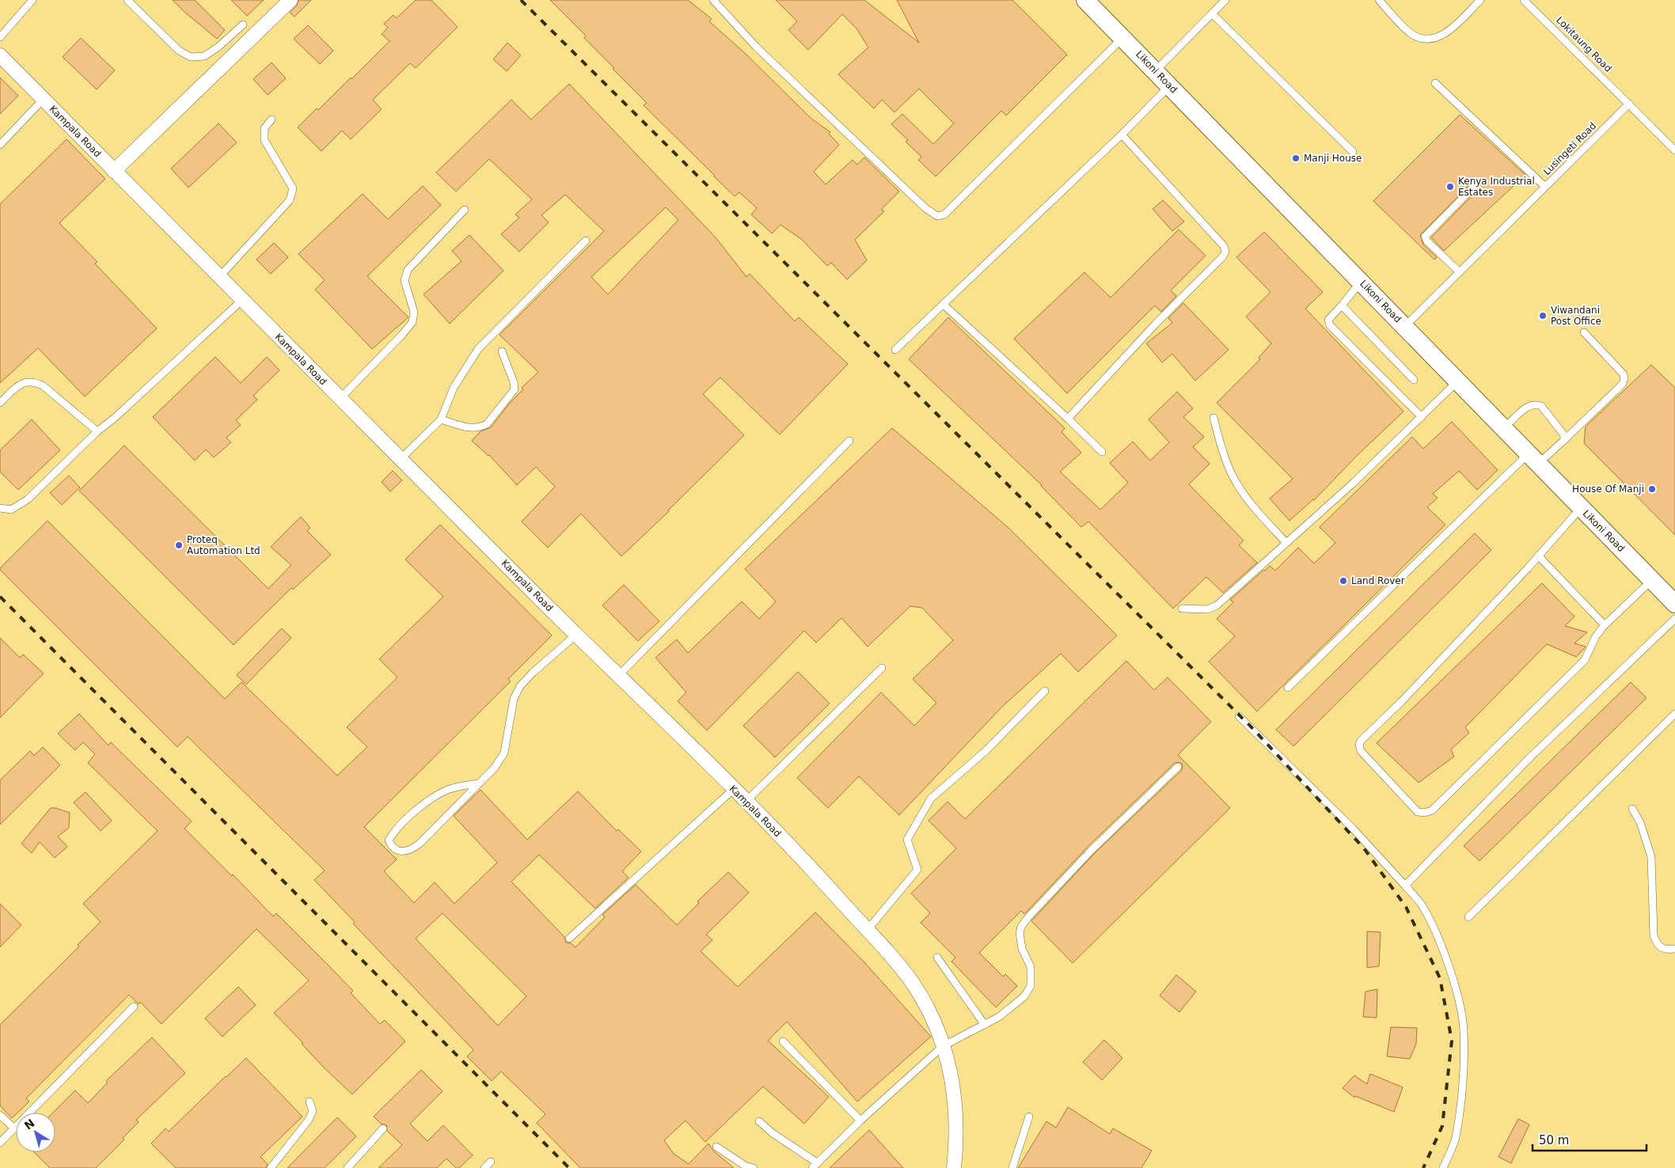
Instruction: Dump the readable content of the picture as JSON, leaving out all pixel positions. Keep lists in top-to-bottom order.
{
  "streets": {
    "street": ["Likoni Road", "Kampala Road"],
    "lane": ["Lokitaung Road", "Lusingeti Road"]
  },
  "crossings": [
    ["Lokitaung Road", "Lusingeti Road"],
    ["Likoni Road", "Lusingeti Road"]
  ],
  "places": [
    "Manji House",
    "Kenya Industrial Estates",
    "Viwandani Post Office",
    "House Of Manji",
    "Proteq Automation Ltd",
    "Land Rover"
  ],
  "scale_bar": "50 m",
  "north": "top left"
}
